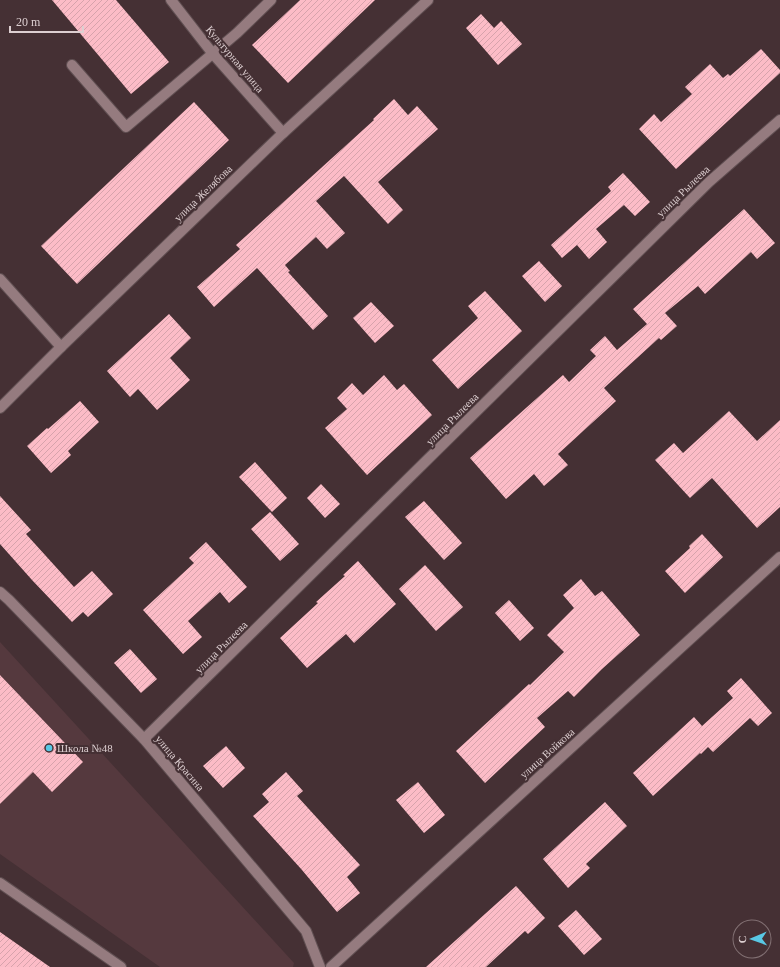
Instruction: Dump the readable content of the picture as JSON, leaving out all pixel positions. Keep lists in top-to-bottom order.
{
  "streets": {
    "street": [
      "Культурная улица",
      "улица Рылеева",
      "улица Желябова",
      "улица Войкова",
      "улица Красина"
    ]
  },
  "crossings": [
    ["Культурная улица", "улица Желябова"],
    ["улица Рылеева", "улица Красина"]
  ],
  "places": ["Школа №48"],
  "scale_bar": "20 m",
  "north": "left"
}
